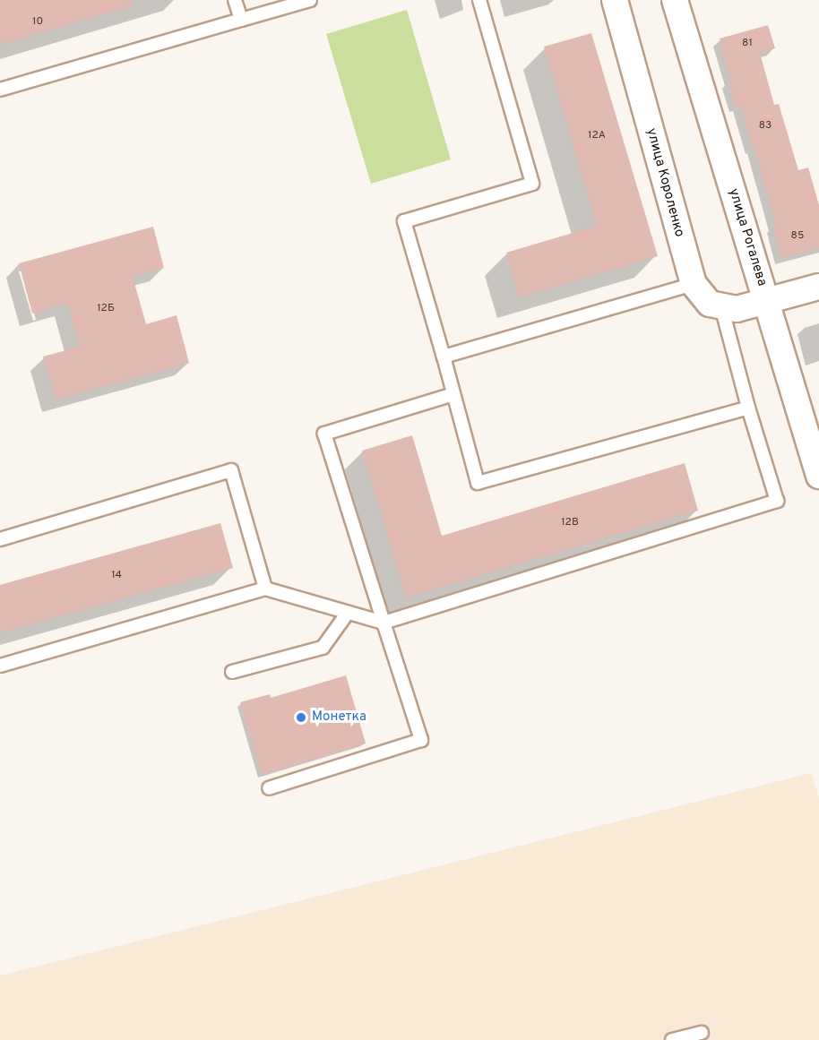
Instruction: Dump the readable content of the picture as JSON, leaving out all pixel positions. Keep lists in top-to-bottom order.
{
  "streets": {
    "street": ["улица Короленко", "улица Рогалева"]
  },
  "places": ["Монетка"],
  "house_numbers": [
    "10",
    "81",
    "83",
    "12А",
    "85",
    "12Б",
    "12В",
    "14"
  ]
}
